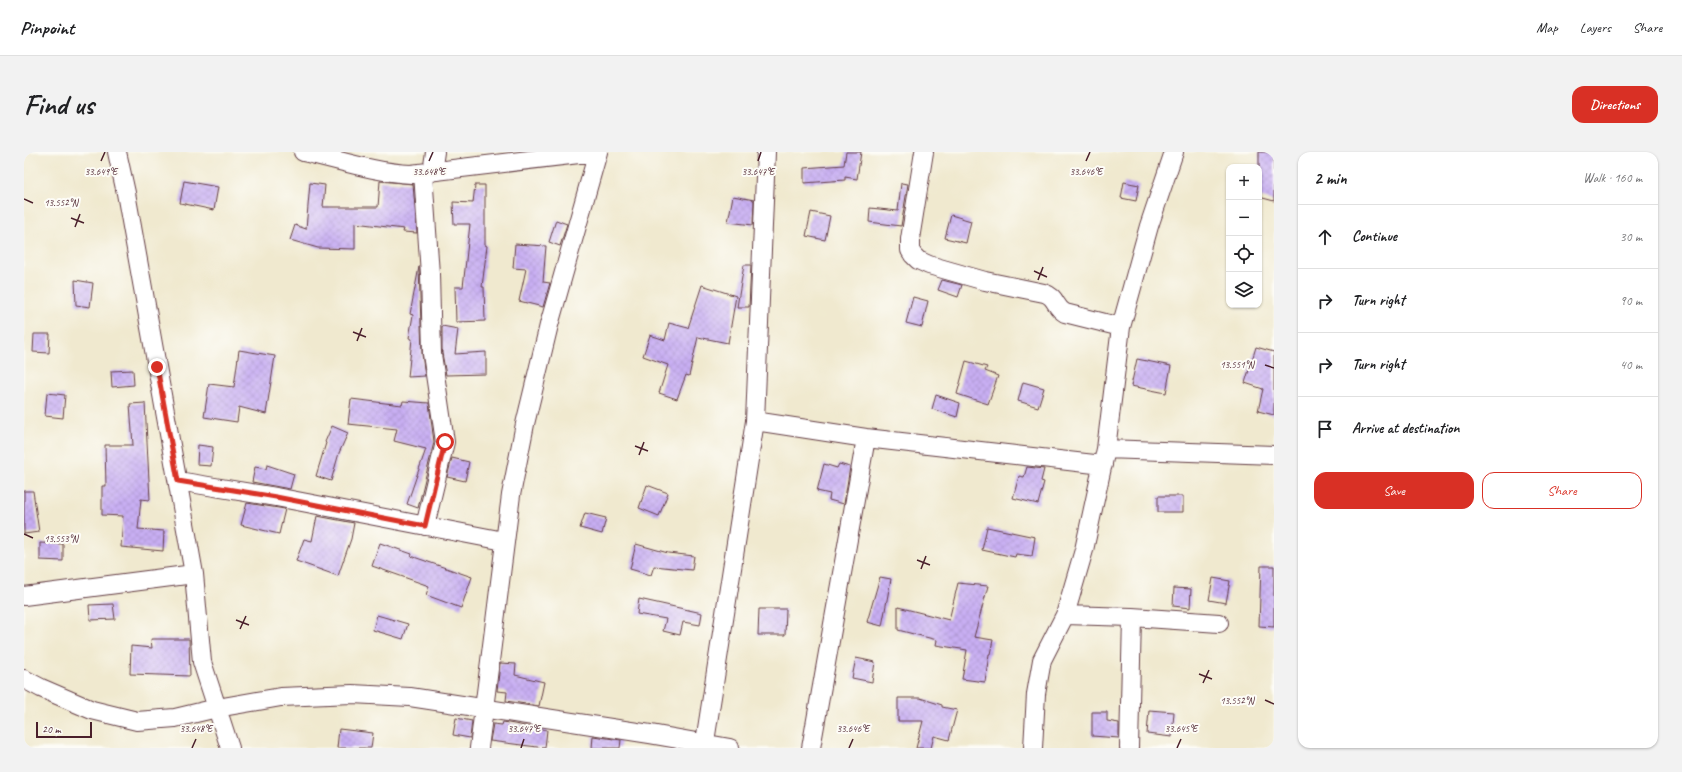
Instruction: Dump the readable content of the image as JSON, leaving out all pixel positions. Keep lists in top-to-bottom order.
{
  "scale_bar": "20 m",
  "page": {
    "header": "Pinpoint",
    "nav": ["Map", "Layers", "Share"],
    "buttons": [
      "Directions",
      ["Save", "Share"]
    ],
    "title": "Find us",
    "heading": ["2 min", "Walk · 160 m"],
    "map_buttons": ["+", "−"],
    "list": [
      ["Continue", "30 m"],
      ["Turn right", "90 m"],
      ["Turn right", "40 m"],
      "Arrive at destination"
    ],
    "scale": "20 m"
  },
  "coordinates": [
    "33.648°E",
    "33.647°E",
    "33.646°E",
    "33.649°E",
    "13.552°N",
    "13.551°N",
    "13.553°N",
    "33.645°E"
  ]
}
